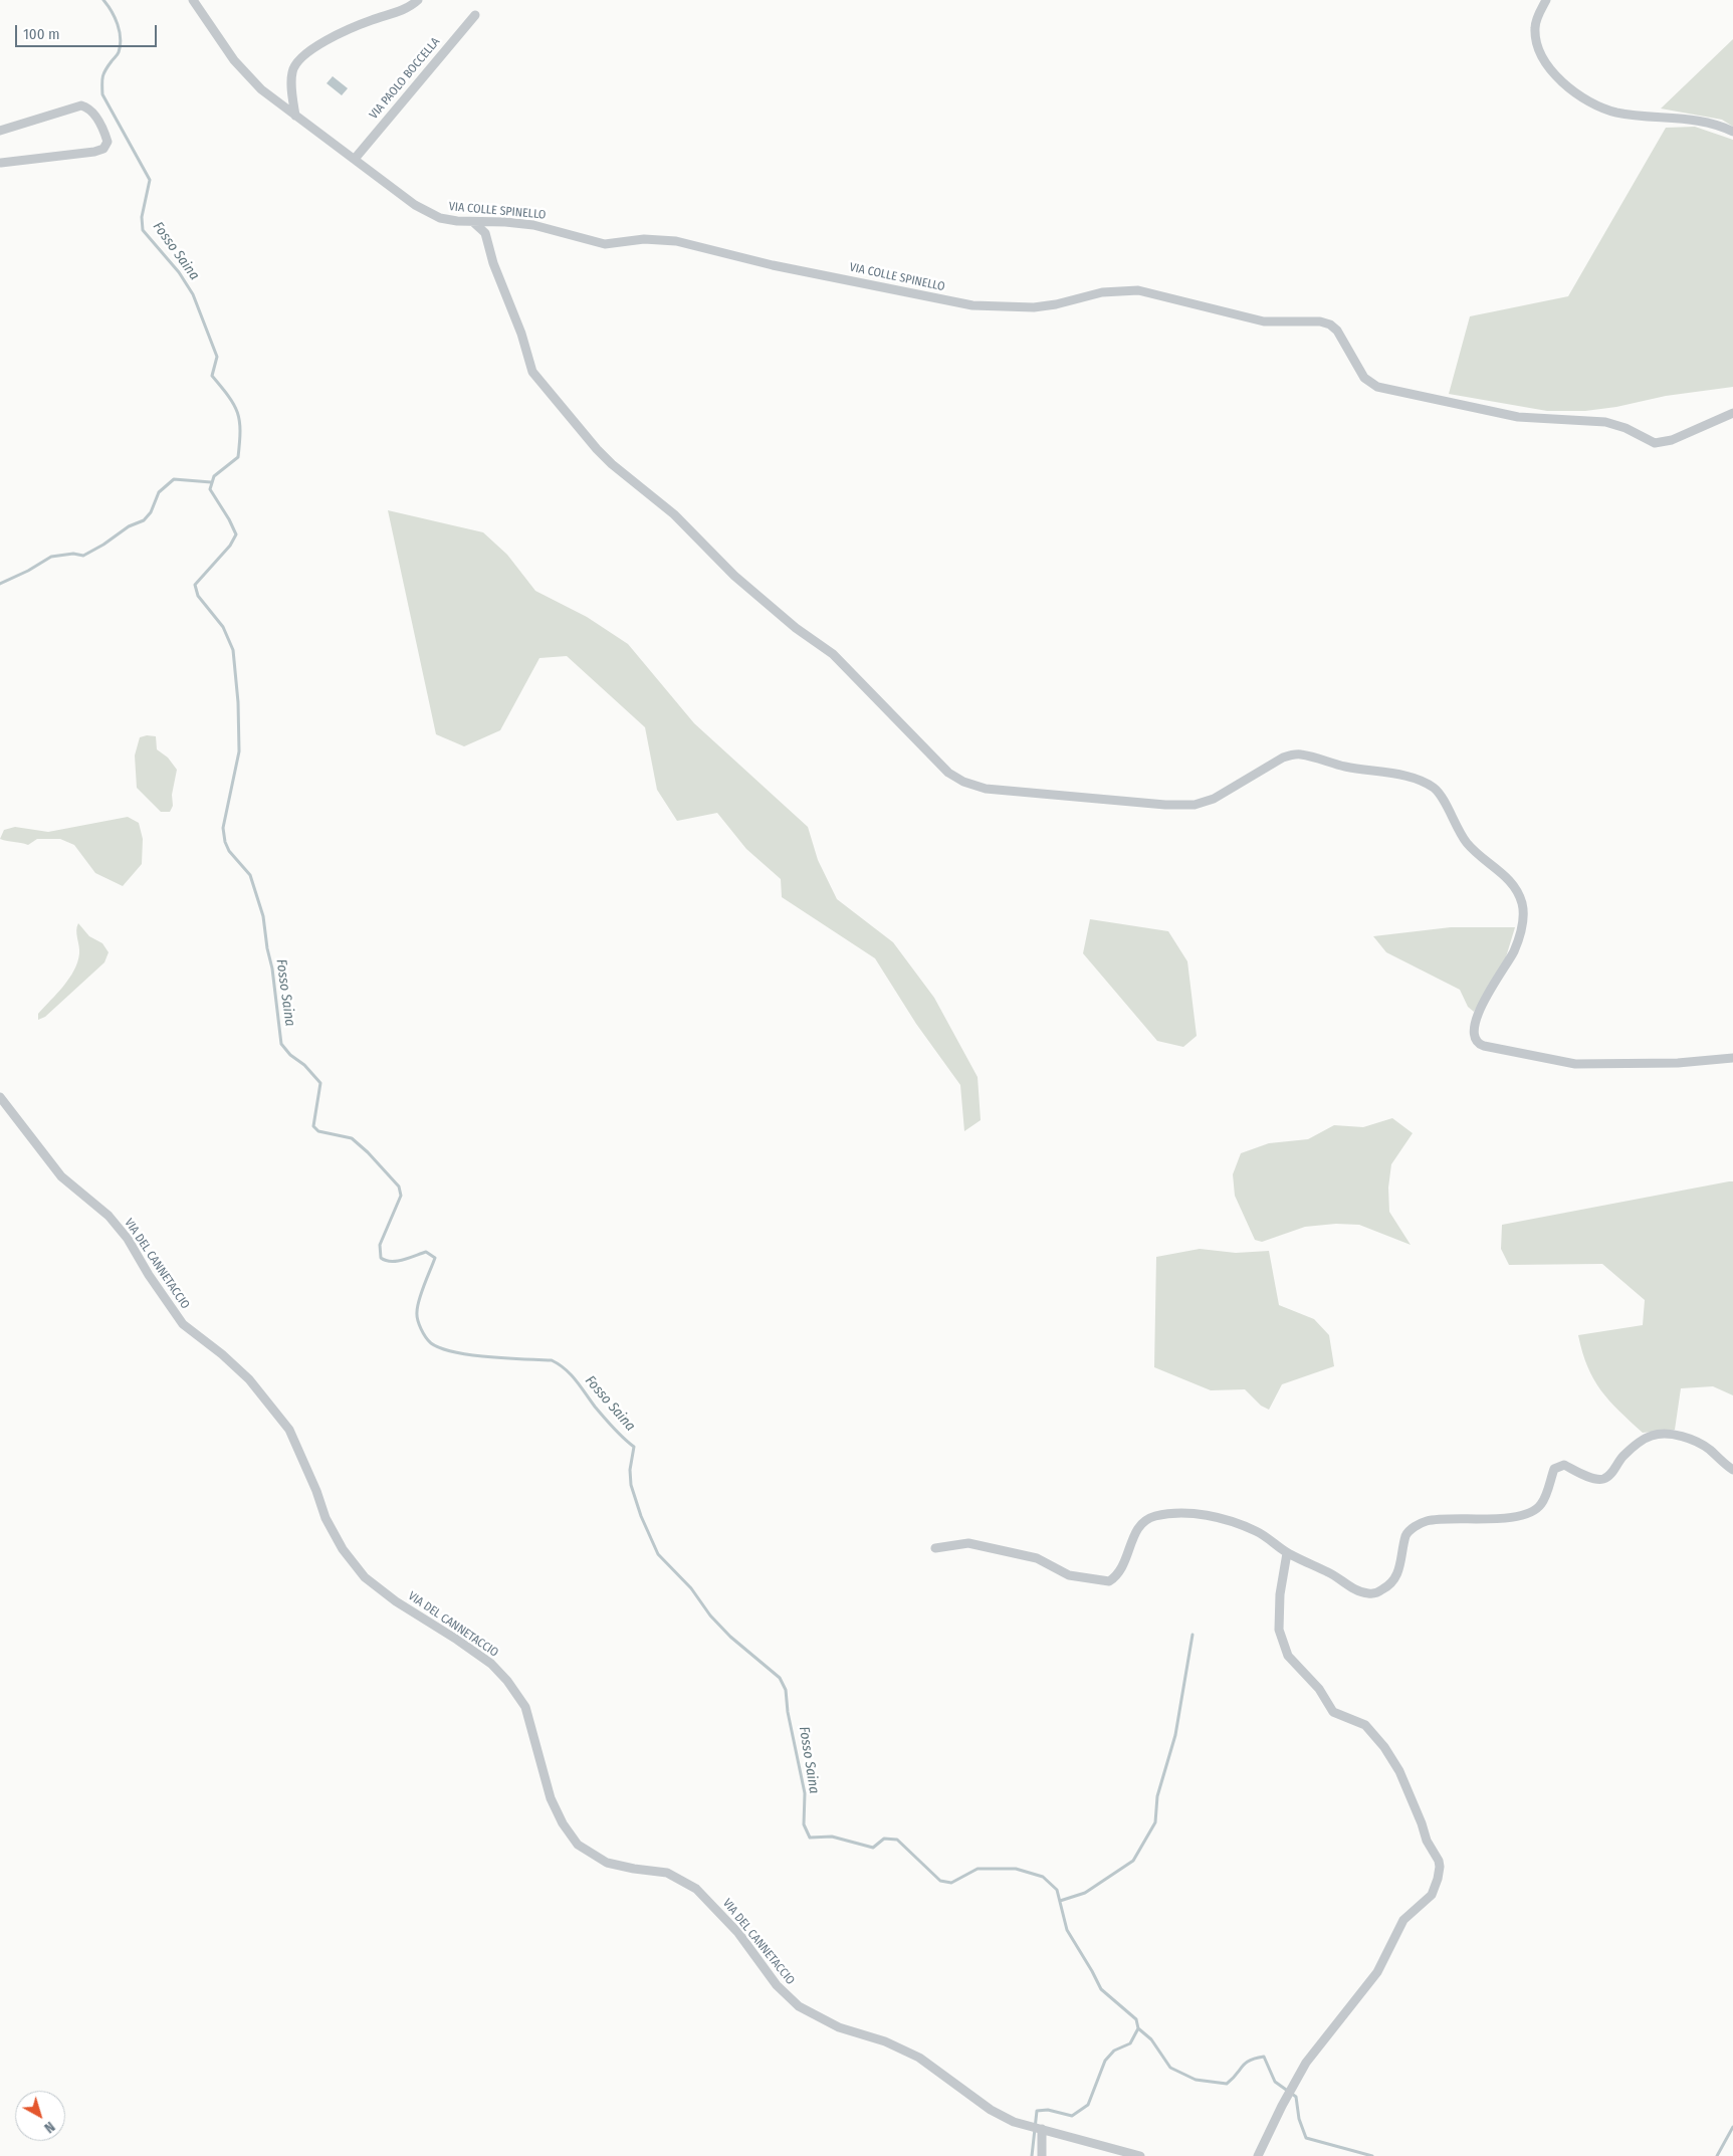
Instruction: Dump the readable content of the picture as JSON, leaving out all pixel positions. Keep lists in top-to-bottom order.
{
  "streets": {
    "street": ["VIA PAOLO BOCCELLA", "VIA COLLE SPINELLO", "VIA DEL CANNETACCIO"]
  },
  "crossings": [
    ["VIA PAOLO BOCCELLA", "VIA COLLE SPINELLO"]
  ],
  "water": ["Fosso Saina"],
  "scale_bar": "100 m",
  "north": "bottom right"
}
